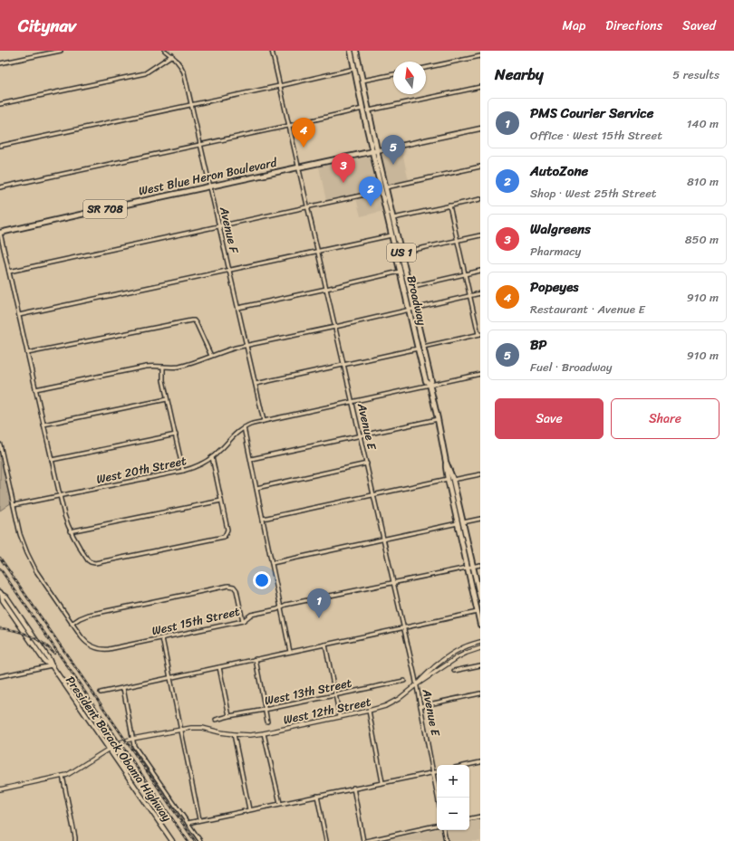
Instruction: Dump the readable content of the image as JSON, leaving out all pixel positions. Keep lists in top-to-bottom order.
{
  "streets": {
    "main road": [
      "West Blue Heron Boulevard",
      "SR 708",
      "US 1",
      "Broadway",
      "President Barack Obama Highway"
    ],
    "street": [
      "Avenue F",
      "Avenue E",
      "West 20th Street",
      "West 15th Street",
      "West 13th Street",
      "West 12th Street"
    ]
  },
  "crossings": [
    ["West Blue Heron Boulevard", "Avenue F"],
    ["West Blue Heron Boulevard", "Broadway"],
    ["West Blue Heron Boulevard", "Avenue E"],
    ["Avenue F", "West 20th Street"],
    ["Broadway", "West 20th Street"],
    ["Broadway", "West 15th Street"],
    ["Avenue E", "West 20th Street"],
    ["Avenue E", "West 15th Street"],
    ["Avenue E", "West 12th Street"]
  ],
  "north": "top",
  "page": {
    "header": "Citynav",
    "nav": ["Map", "Directions", "Saved"],
    "heading": ["Nearby", "5 results"],
    "list": [
      {
        "mark": "1",
        "name": "PMS Courier Service",
        "note": "Office · West 15th Street",
        "value": "140 m"
      },
      {
        "mark": "2",
        "name": "AutoZone",
        "note": "Shop · West 25th Street",
        "value": "810 m"
      },
      {
        "mark": "3",
        "name": "Walgreens",
        "note": "Pharmacy",
        "value": "850 m"
      },
      {
        "mark": "4",
        "name": "Popeyes",
        "note": "Restaurant · Avenue E",
        "value": "910 m"
      },
      {
        "mark": "5",
        "name": "BP",
        "note": "Fuel · Broadway",
        "value": "910 m"
      }
    ],
    "pins": [
      "4",
      "5",
      "3",
      "2",
      "1"
    ],
    "buttons": ["Save", "Share"],
    "map_buttons": ["+", "−"]
  }
}
